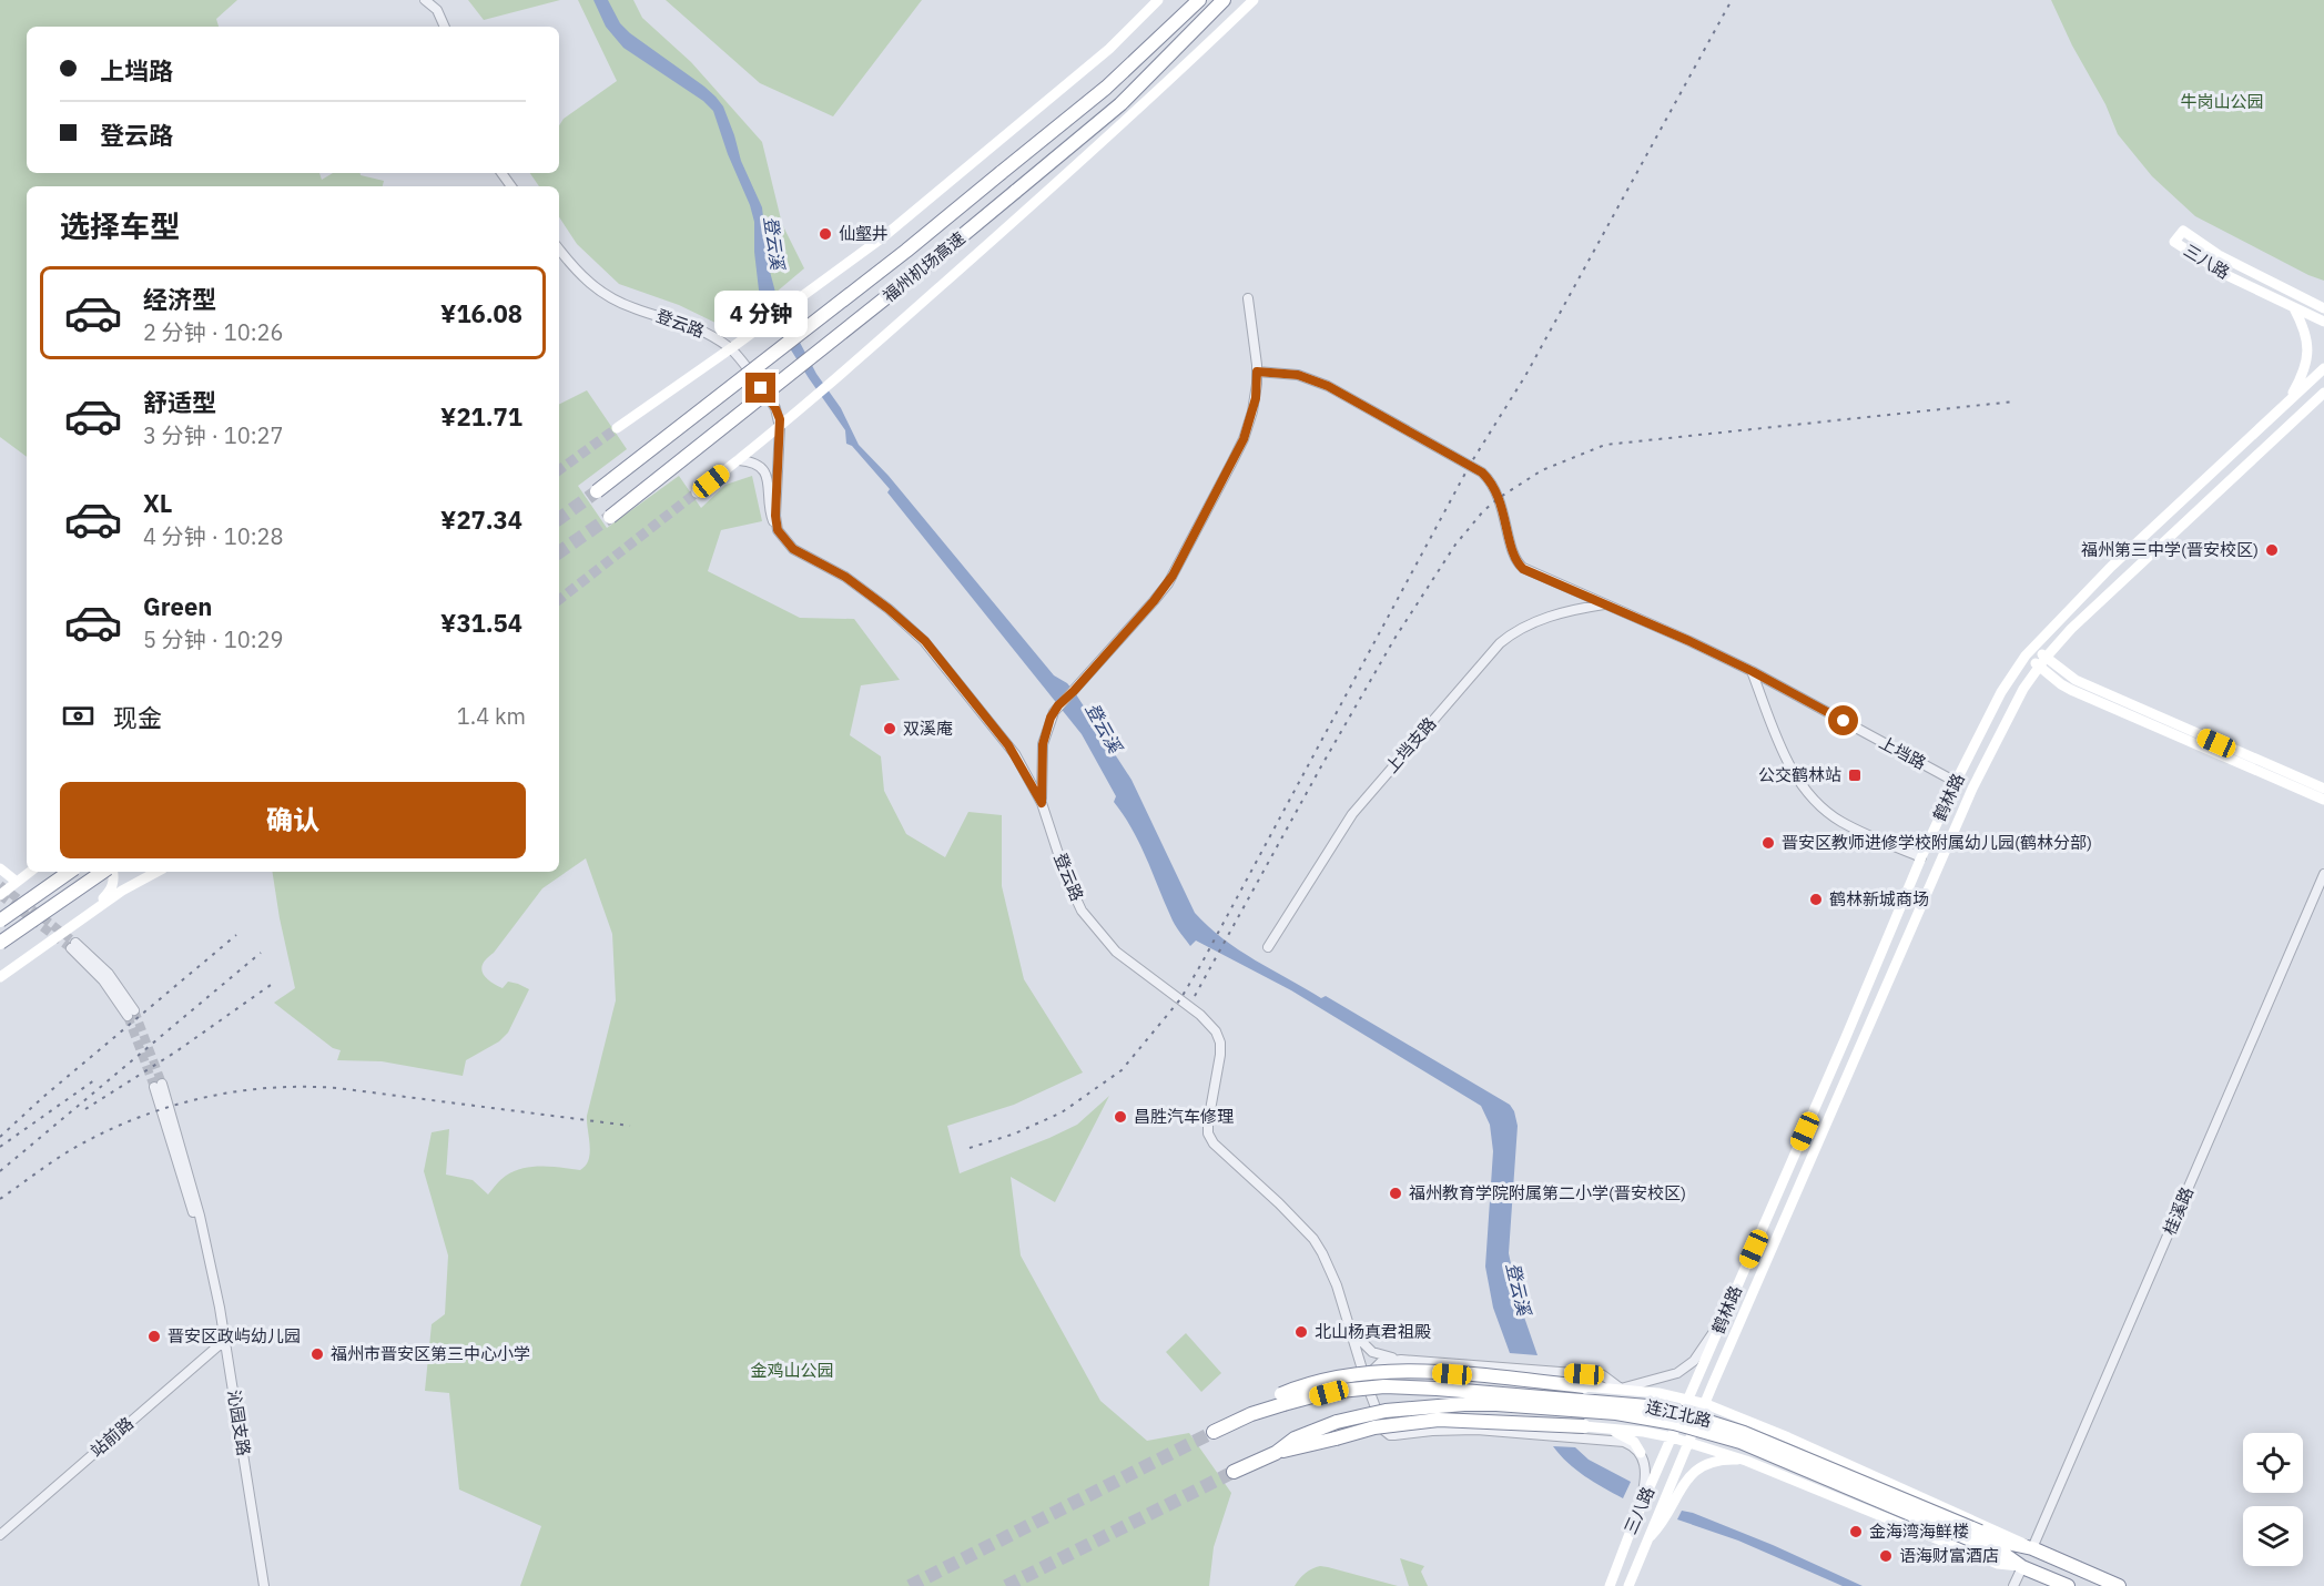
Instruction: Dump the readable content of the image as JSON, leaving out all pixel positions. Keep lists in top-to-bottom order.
{
  "streets": {
    "highway": ["福州机场高速", "连江北路"],
    "main road": ["三八路", "鹤林路"],
    "street": [
      "登云路",
      "上垱支路",
      "上垱路",
      "桂溪路",
      "沁园支路",
      "站前路"
    ]
  },
  "crossings": [
    ["三八路", "鹤林路"],
    ["上垱支路", "上垱路"],
    ["上垱路", "鹤林路"],
    ["桂溪路", "连江北路"],
    ["沁园支路", "站前路"]
  ],
  "water": ["登云溪"],
  "parks": ["牛岗山公园", "金鸡山公园"],
  "places": {
    "other": [
      "仙壑井",
      "福州第三中学(晋安校区)",
      "双溪庵",
      "晋安区教师进修学校附属幼儿园(鹤林分部)",
      "鹤林新城商场",
      "昌胜汽车修理",
      "福州教育学院附属第二小学(晋安校区)",
      "北山杨真君祖殿",
      "晋安区政屿幼儿园",
      "福州市晋安区第三中心小学",
      "金海湾海鲜楼",
      "语海财富酒店"
    ],
    "transit": ["公交鹤林站"]
  },
  "page": {
    "banner": ["上垱路", "登云路"],
    "heading": "选择车型",
    "list": [
      {
        "name": "经济型",
        "note": "2 分钟 · 10:26",
        "value": "¥16.08"
      },
      {
        "name": "舒适型",
        "note": "3 分钟 · 10:27",
        "value": "¥21.71"
      },
      {
        "name": "XL",
        "note": "4 分钟 · 10:28",
        "value": "¥27.34"
      },
      {
        "name": "Green",
        "note": "5 分钟 · 10:29",
        "value": "¥31.54"
      }
    ],
    "bubble": "4 分钟",
    "pay": ["现金", "1.4 km"],
    "buttons": "确认"
  }
}
